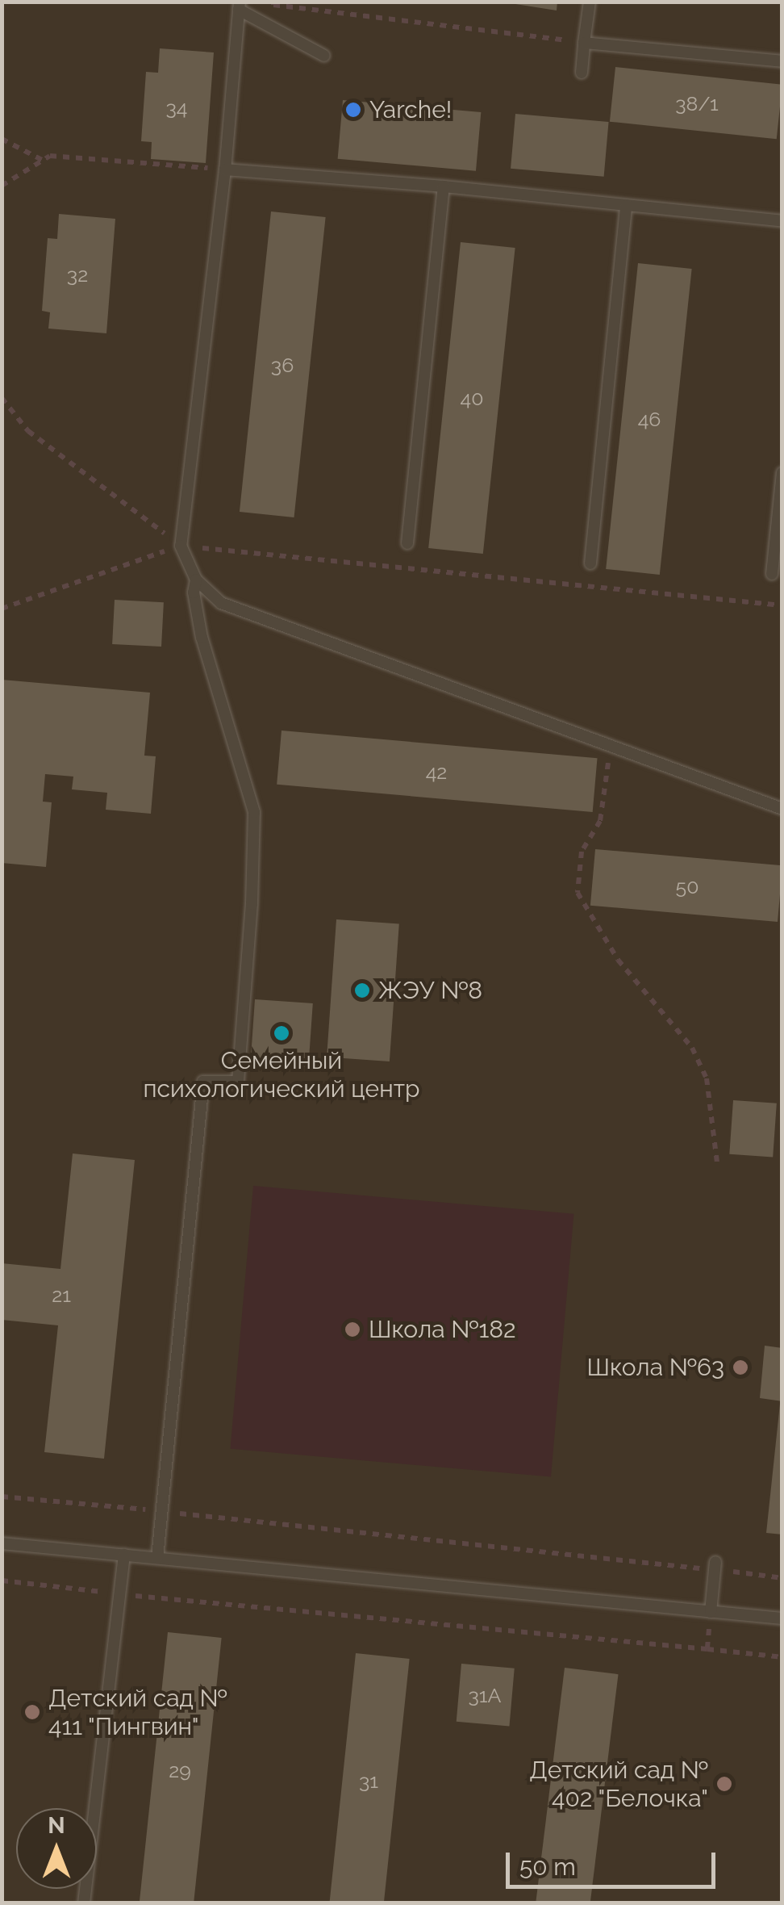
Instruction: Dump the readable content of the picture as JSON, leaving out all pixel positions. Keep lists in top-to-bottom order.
{
  "places": [
    "Yarche!",
    "ЖЭУ №8",
    "Семейный психологический центр",
    "Школа №182",
    "Школа №63",
    "Детский сад № 411 \"Пингвин\"",
    "Детский сад № 402 \"Белочка\""
  ],
  "house_numbers": [
    "38/1",
    "34",
    "32",
    "36",
    "40",
    "46",
    "42",
    "50",
    "21",
    "31А",
    "29",
    "31"
  ],
  "scale_bar": "50 m",
  "north": "top"
}
